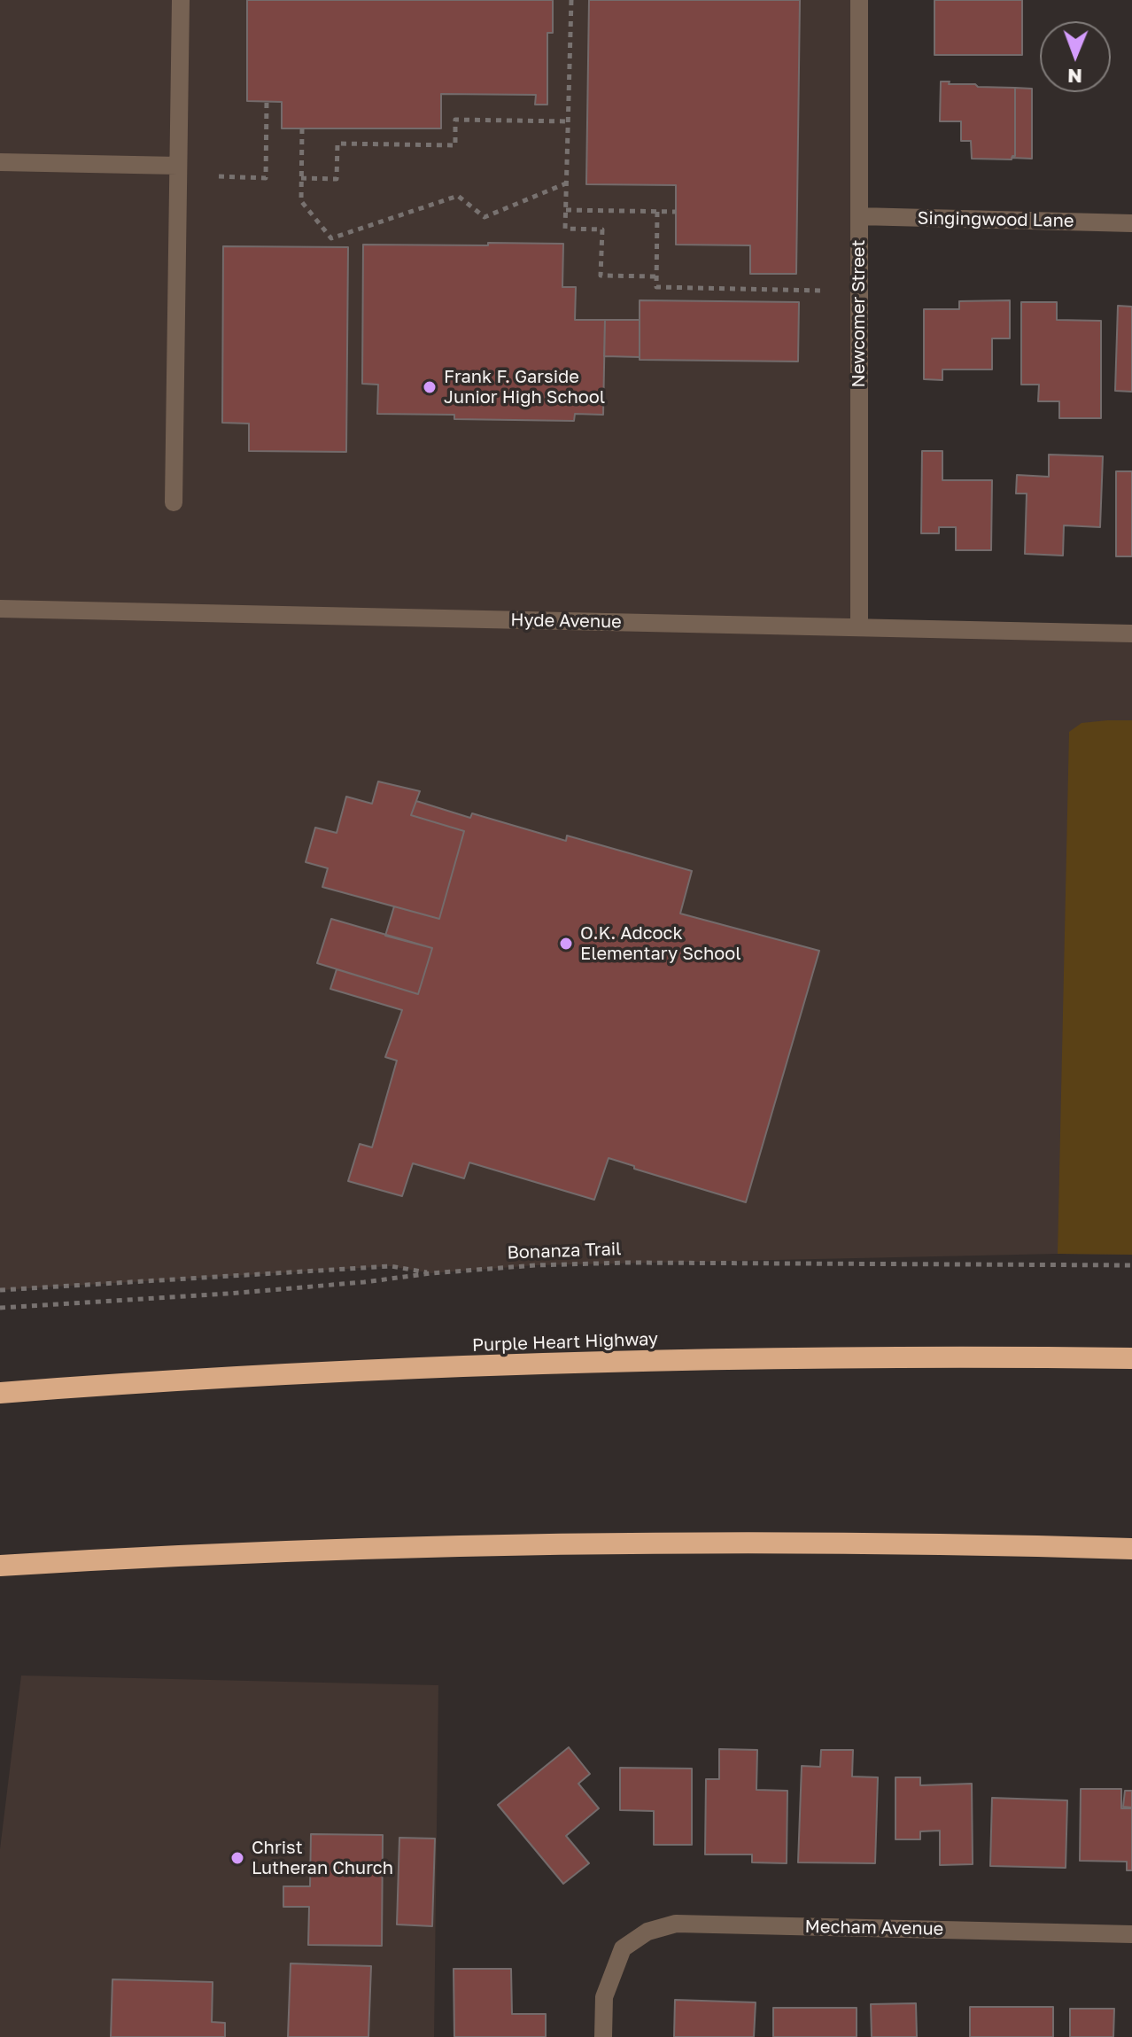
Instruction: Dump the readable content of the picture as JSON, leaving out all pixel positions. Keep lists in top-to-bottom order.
{
  "streets": {
    "highway": ["Purple Heart Highway"],
    "street": [
      "Singingwood Lane",
      "Newcomer Street",
      "Hyde Avenue",
      "Mecham Avenue"
    ],
    "path": ["Bonanza Trail"]
  },
  "crossings": [
    ["Singingwood Lane", "Newcomer Street"],
    ["Newcomer Street", "Hyde Avenue"]
  ],
  "places": ["Frank F. Garside Junior High School", "O.K. Adcock Elementary School", "Christ Lutheran Church"],
  "north": "bottom"
}
